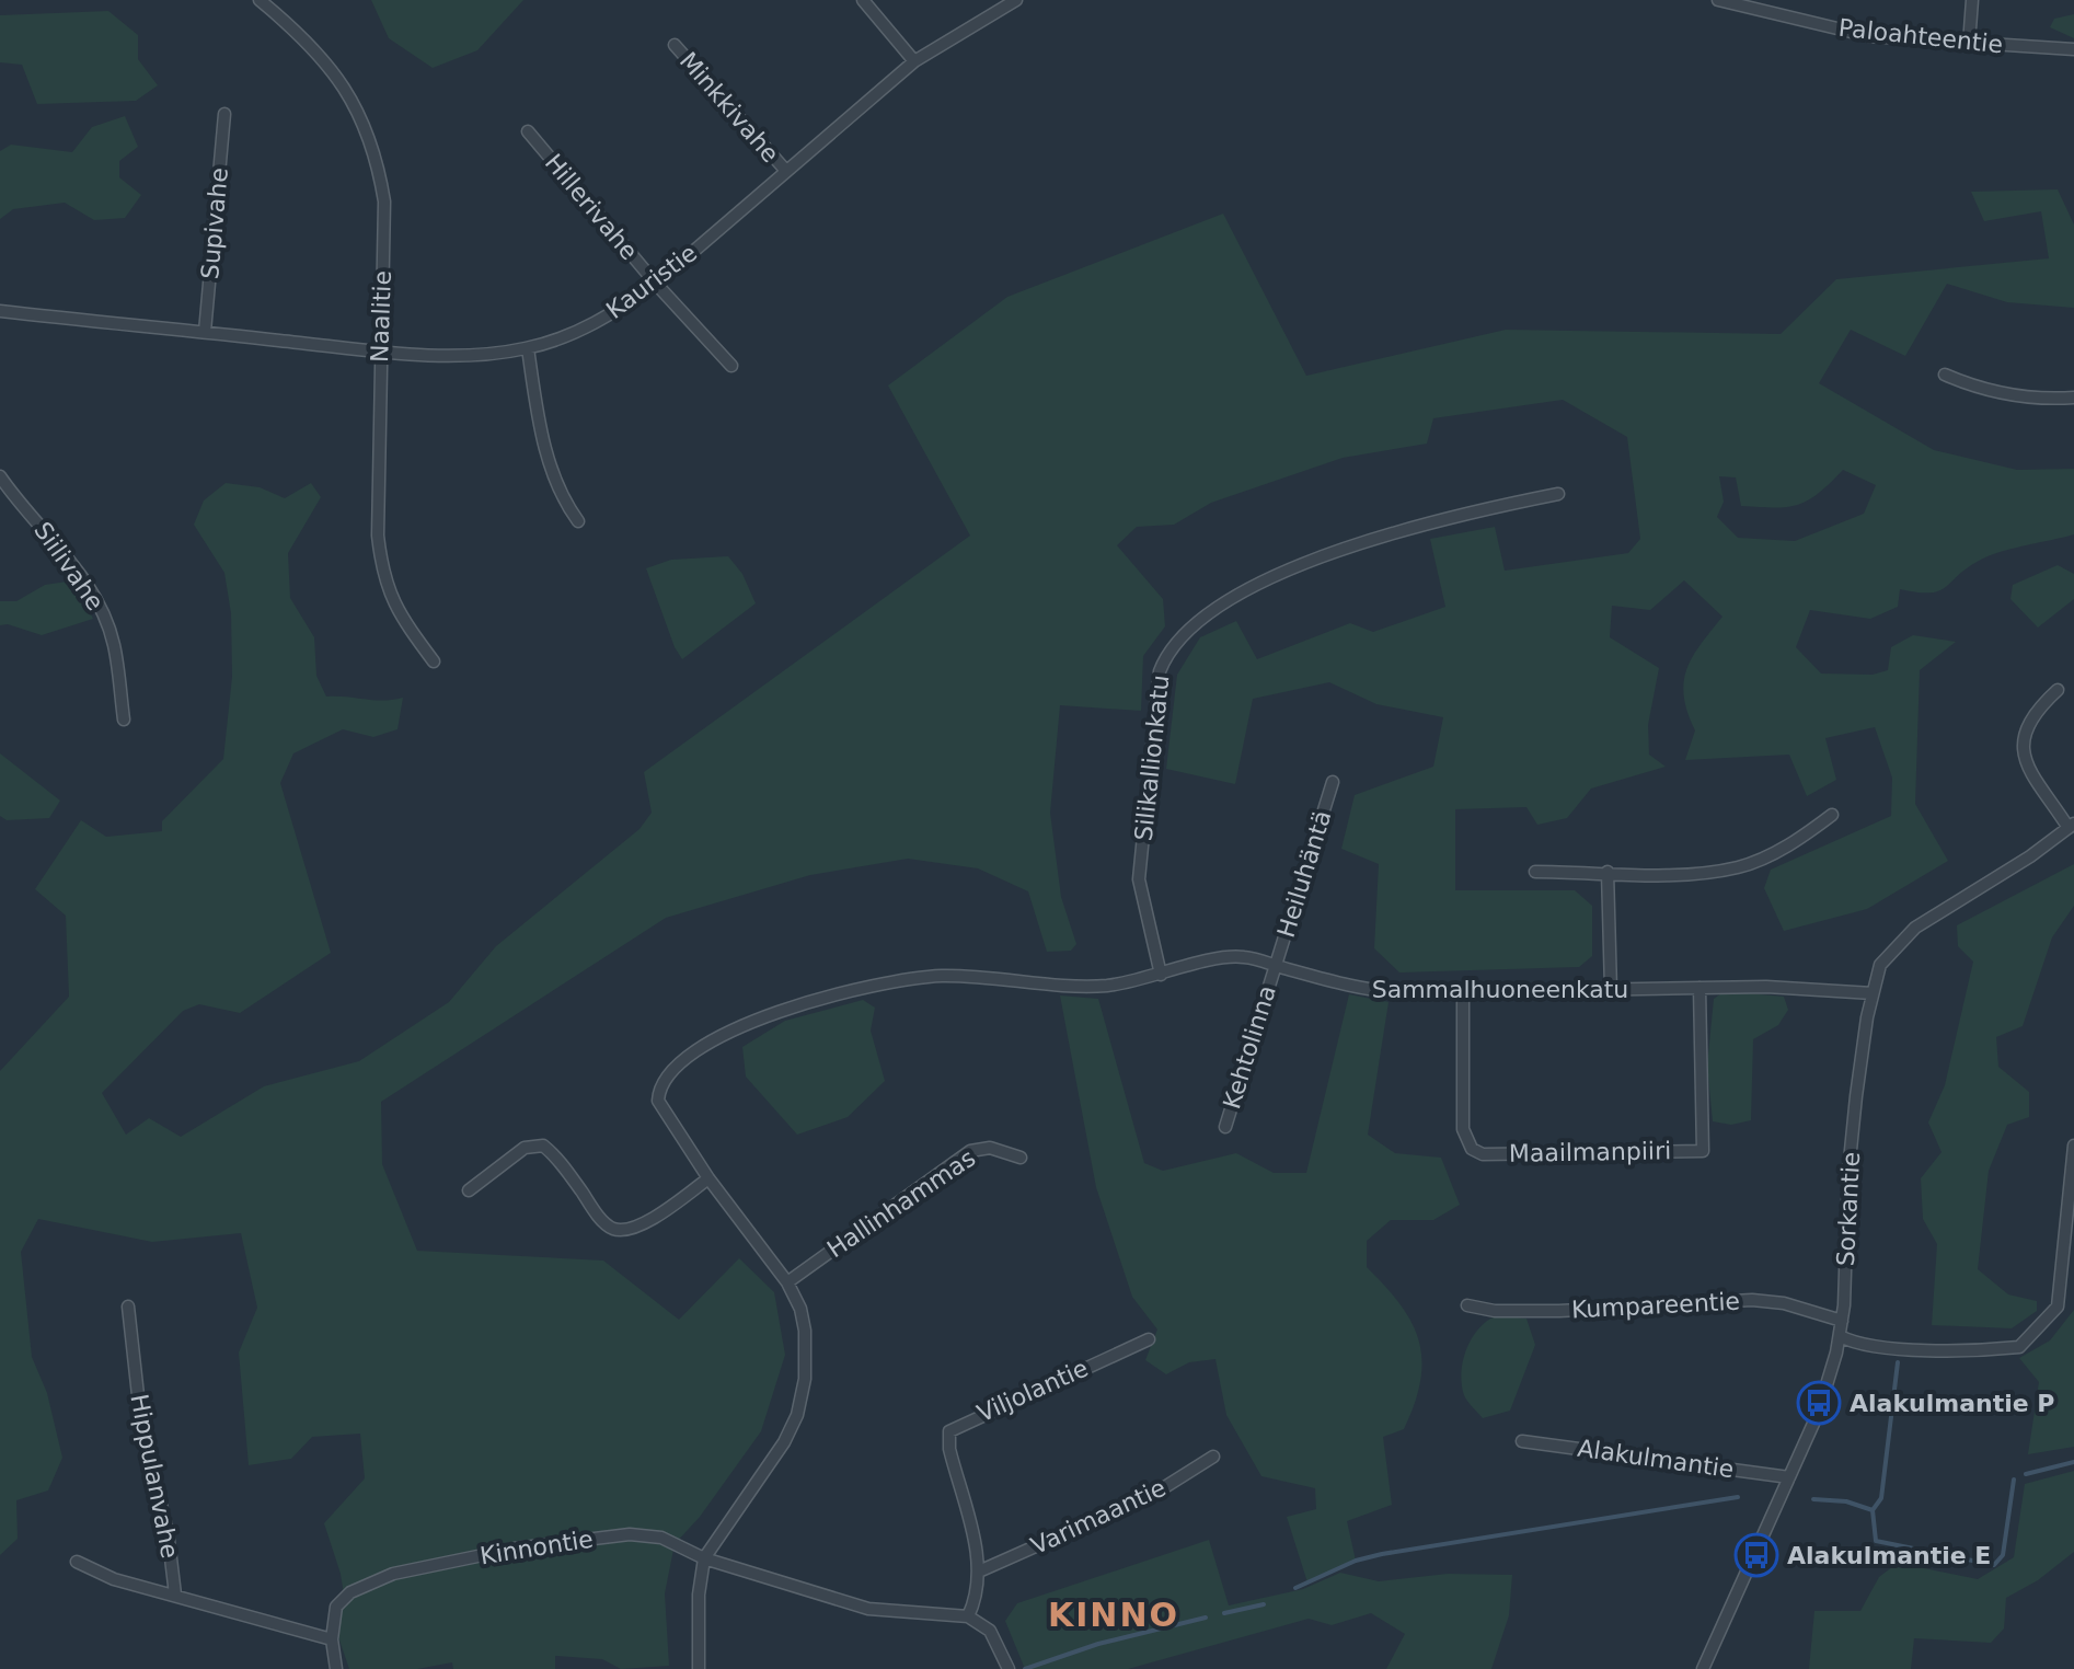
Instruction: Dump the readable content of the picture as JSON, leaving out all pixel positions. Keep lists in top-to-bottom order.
{
  "streets": {
    "street": [
      "Paloahteentie",
      "Minkkivahe",
      "Hillerivahe",
      "Supivahe",
      "Kauristie",
      "Naalitie",
      "Siilivahe",
      "Silikallionkatu",
      "Heiluhäntä",
      "Sammalhuoneenkatu",
      "Kehtolinna",
      "Maailmanpiiri",
      "Hallinhammas",
      "Sorkantie",
      "Kumpareentie",
      "Viljolantie",
      "Alakulmantie",
      "Hippulanvahe",
      "Varimaantie",
      "Kinnontie"
    ]
  },
  "crossings": [
    ["Minkkivahe", "Kauristie"],
    ["Hillerivahe", "Kauristie"],
    ["Supivahe", "Kauristie"],
    ["Kauristie", "Naalitie"],
    ["Silikallionkatu", "Sammalhuoneenkatu"],
    ["Heiluhäntä", "Sammalhuoneenkatu"],
    ["Heiluhäntä", "Kehtolinna"],
    ["Sammalhuoneenkatu", "Kehtolinna"],
    ["Sammalhuoneenkatu", "Maailmanpiiri"],
    ["Sammalhuoneenkatu", "Hallinhammas"],
    ["Sammalhuoneenkatu", "Sorkantie"],
    ["Sammalhuoneenkatu", "Kinnontie"],
    ["Sorkantie", "Kumpareentie"],
    ["Sorkantie", "Alakulmantie"],
    ["Viljolantie", "Varimaantie"],
    ["Viljolantie", "Kinnontie"]
  ],
  "districts": ["KINNO"],
  "places": {
    "bus stop": ["Alakulmantie P", "Alakulmantie E"]
  }
}
